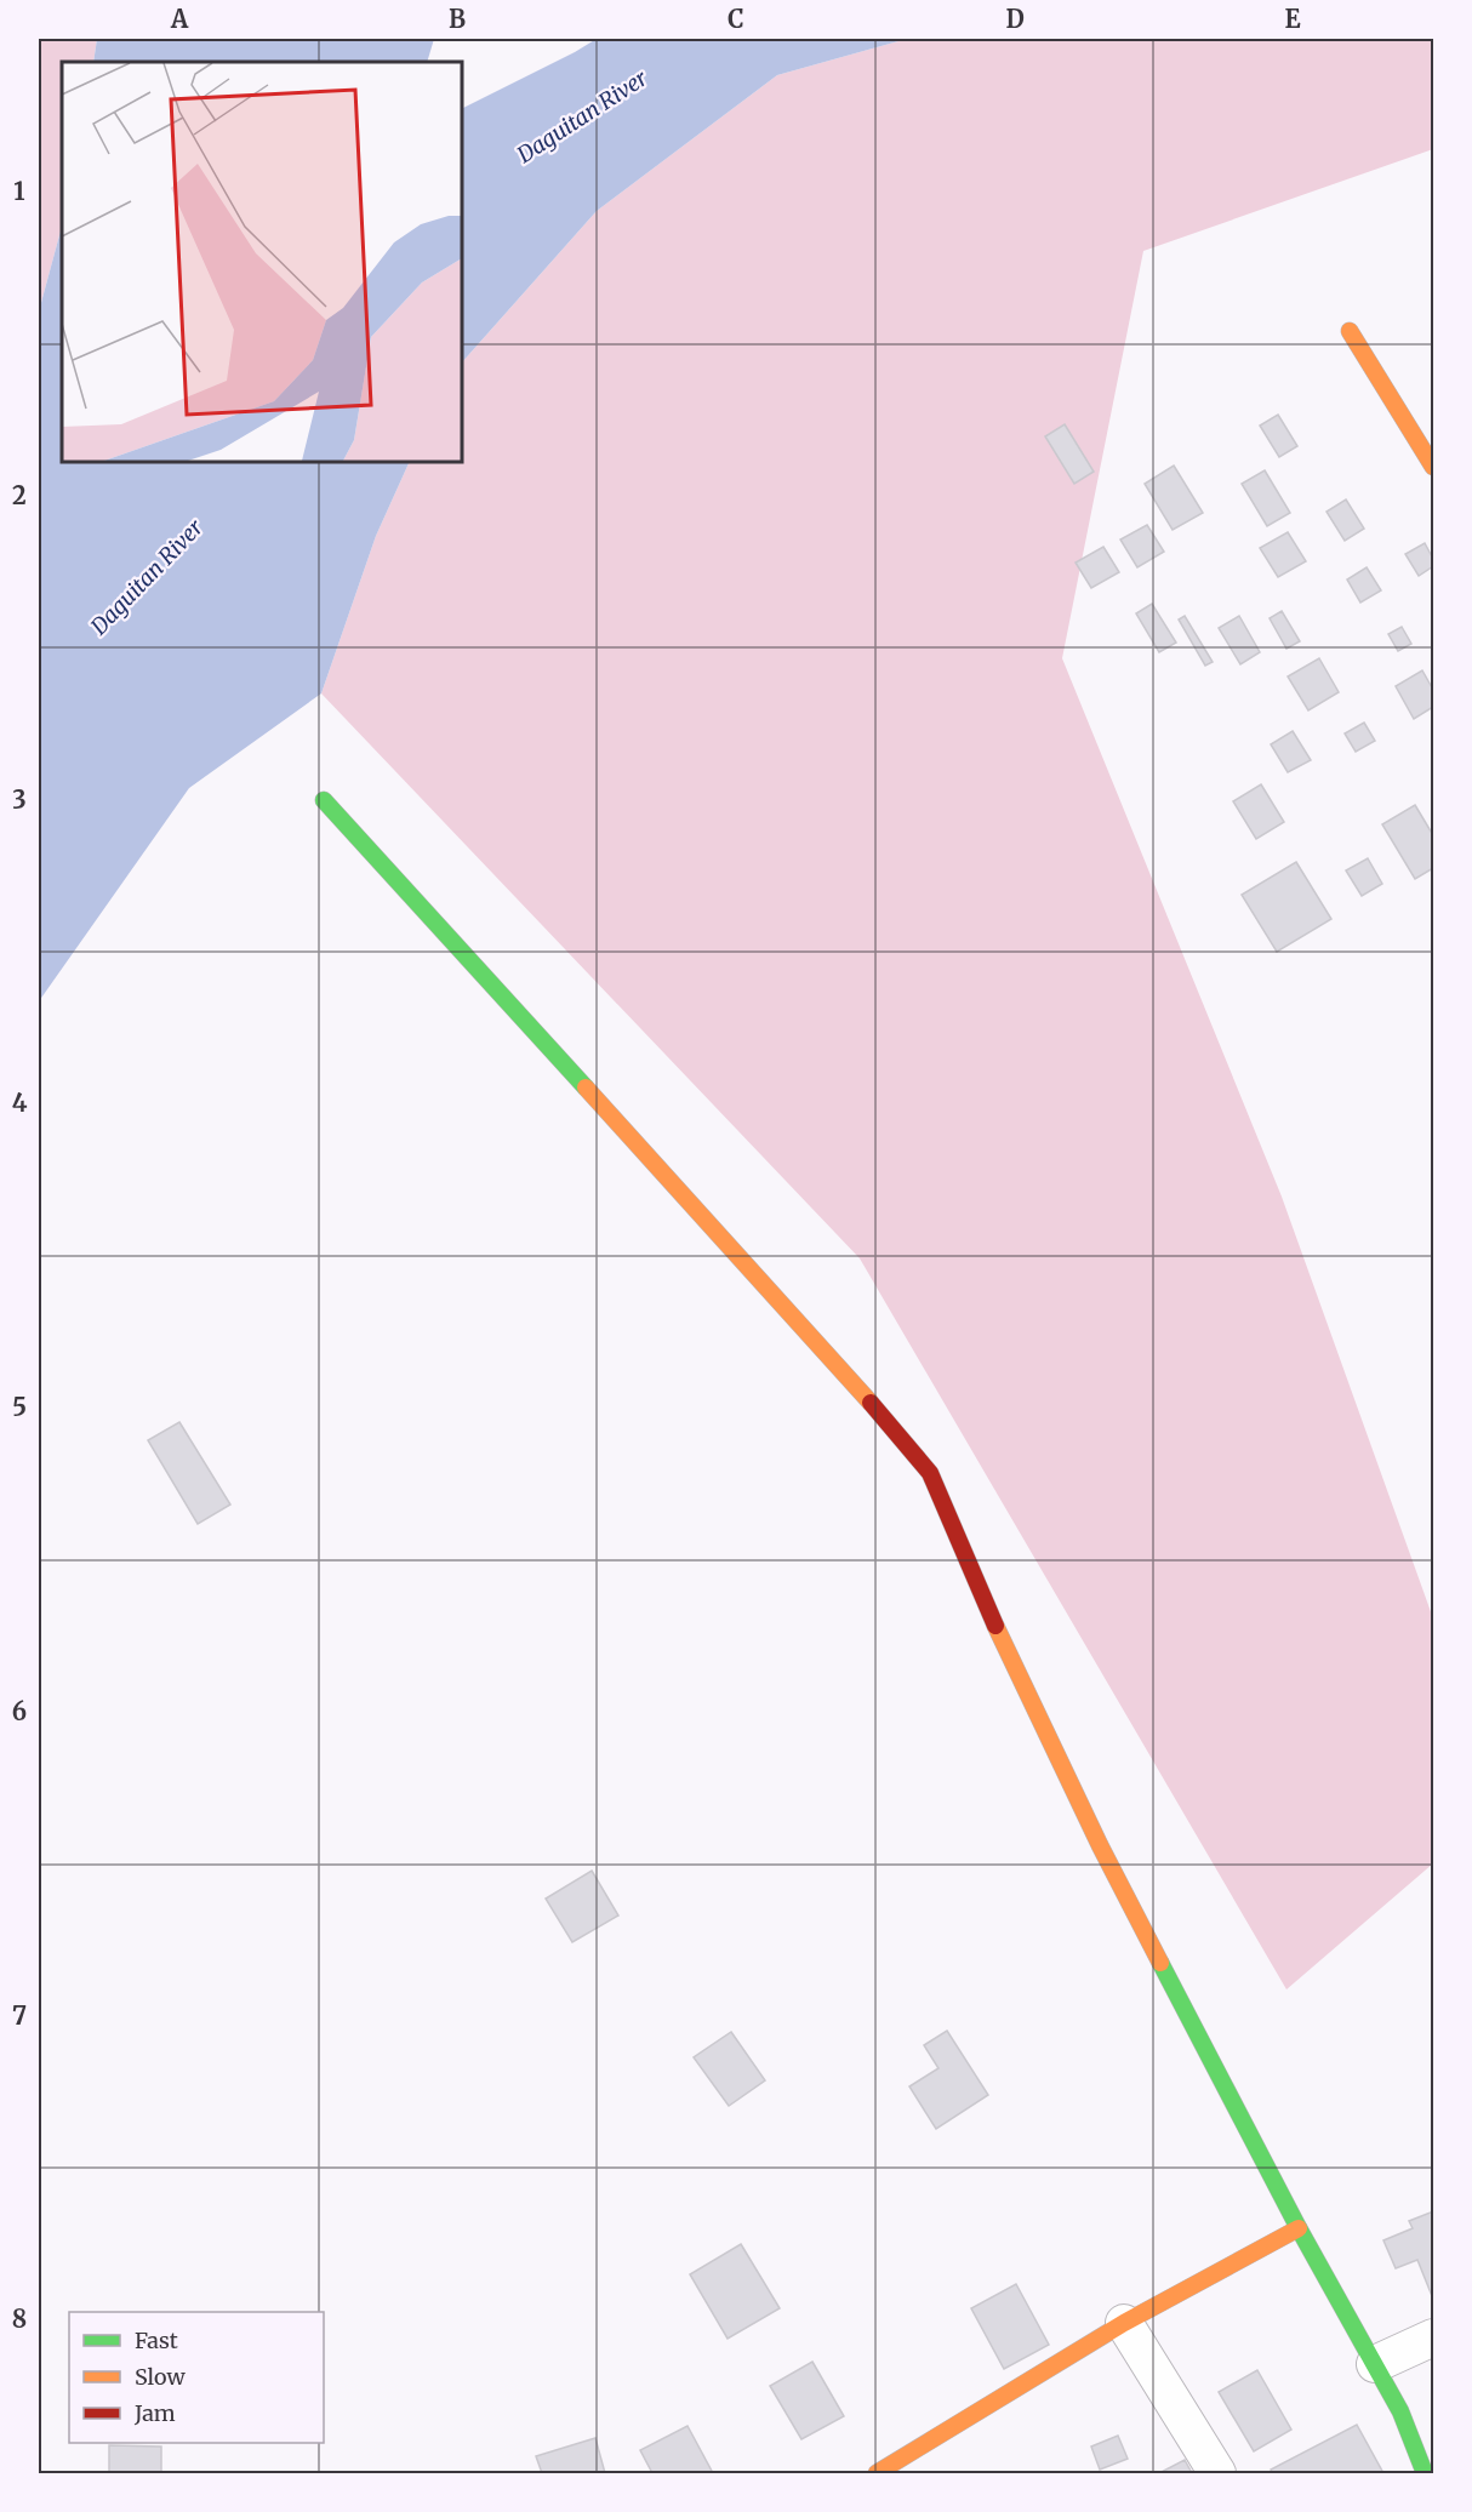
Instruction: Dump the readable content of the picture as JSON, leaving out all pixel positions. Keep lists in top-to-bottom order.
{
  "water": ["Daguitan River"],
  "legend": ["Fast", "Slow", "Jam"],
  "grid": {
    "columns": [
      "A",
      "B",
      "C",
      "D",
      "E"
    ],
    "rows": [
      "1",
      "2",
      "3",
      "4",
      "5",
      "6",
      "7",
      "8"
    ]
  }
}
